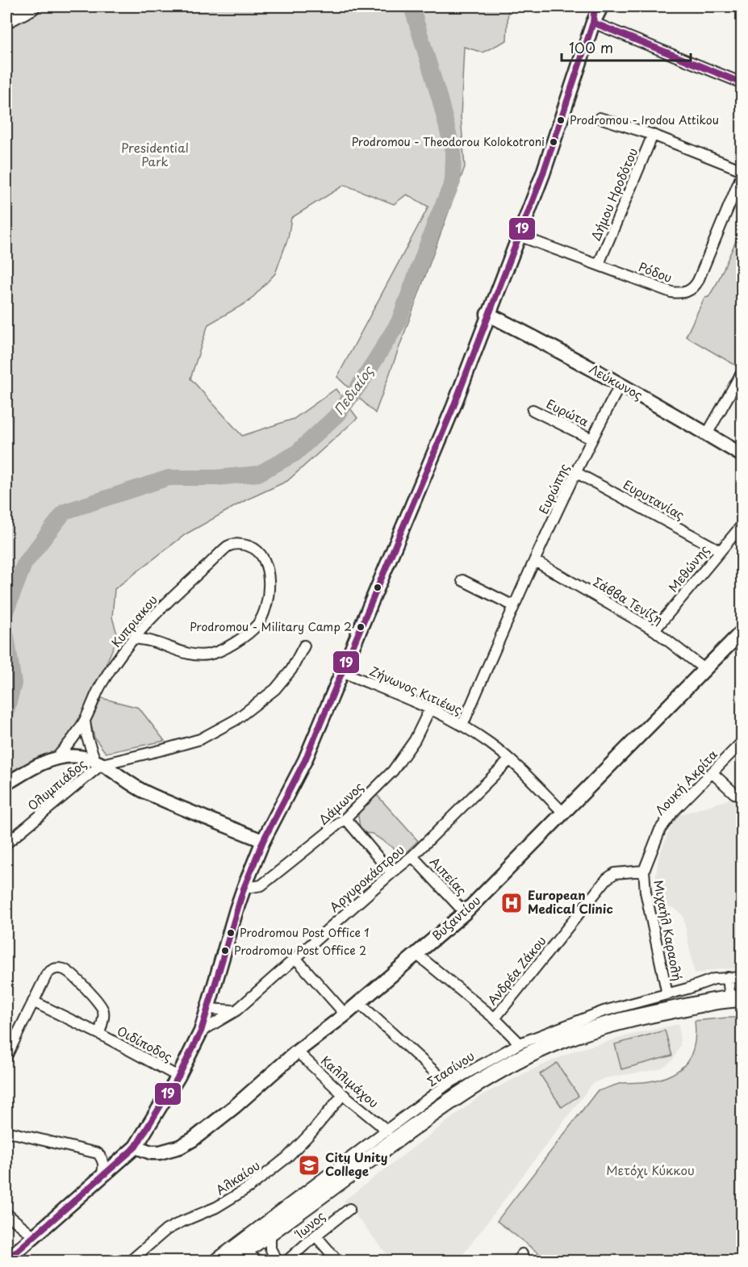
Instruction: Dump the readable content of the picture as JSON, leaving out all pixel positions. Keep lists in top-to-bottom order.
{
  "streets": {
    "main road": ["Λεύκωνος", "Βυζαντίου"],
    "street": [
      "Δήμου Ηροδότου",
      "Ρόδου",
      "Ευρώτα",
      "Ευρώπης",
      "Ευρυτανίας",
      "Μεθώνης",
      "Σάββα Τενίζη",
      "Κυπριακου",
      "Ζήνωνος Κιτιέως",
      "Λουκή Ακρίτα",
      "Ολυμπιάδος",
      "Δάμωνος",
      "Αιπείας",
      "Αργυροκάστρου",
      "Μιχαήλ Καραολή",
      "Ανδρέα Ζάκου",
      "Οιδίποδος",
      "Στασίνου",
      "Καλλιμάχου",
      "Αλκαίου",
      "Ίωνος"
    ]
  },
  "crossings": [
    ["Δήμου Ηροδότου", "Ρόδου"],
    ["Λεύκωνος", "Ευρώπης"],
    ["Ευρώτα", "Ευρώπης"],
    ["Ευρώπης", "Ευρυτανίας"],
    ["Ευρώπης", "Σάββα Τενίζη"],
    ["Ευρώπης", "Ζήνωνος Κιτιέως"],
    ["Ευρυτανίας", "Μεθώνης"],
    ["Μεθώνης", "Σάββα Τενίζη"],
    ["Σάββα Τενίζη", "Βυζαντίου"],
    ["Ζήνωνος Κιτιέως", "Δάμωνος"],
    ["Ζήνωνος Κιτιέως", "Αργυροκάστρου"],
    ["Ζήνωνος Κιτιέως", "Βυζαντίου"],
    ["Λουκή Ακρίτα", "Μιχαήλ Καραολή"],
    ["Λουκή Ακρίτα", "Ανδρέα Ζάκου"],
    ["Αιπείας", "Αργυροκάστρου"],
    ["Αιπείας", "Βυζαντίου"],
    ["Βυζαντίου", "Καλλιμάχου"],
    ["Μιχαήλ Καραολή", "Ανδρέα Ζάκου"],
    ["Μιχαήλ Καραολή", "Στασίνου"],
    ["Στασίνου", "Καλλιμάχου"],
    ["Καλλιμάχου", "Αλκαίου"]
  ],
  "water": ["Πεδιαίος"],
  "parks": ["Presidential Park", "Μετόχι Κύκκου"],
  "places": {
    "other": [
      "Prodromou - Irodou Attikou",
      "Prodromou - Theodorou Kolokotroni",
      "Prodromou - Military Camp 2",
      "Prodromou Post Office 1",
      "Prodromou Post Office 2"
    ],
    "hospital": ["European Medical Clinic"],
    "school or university": ["City Unity College"]
  },
  "lines": ["transit line 19"],
  "scale_bar": "100 m"
}
